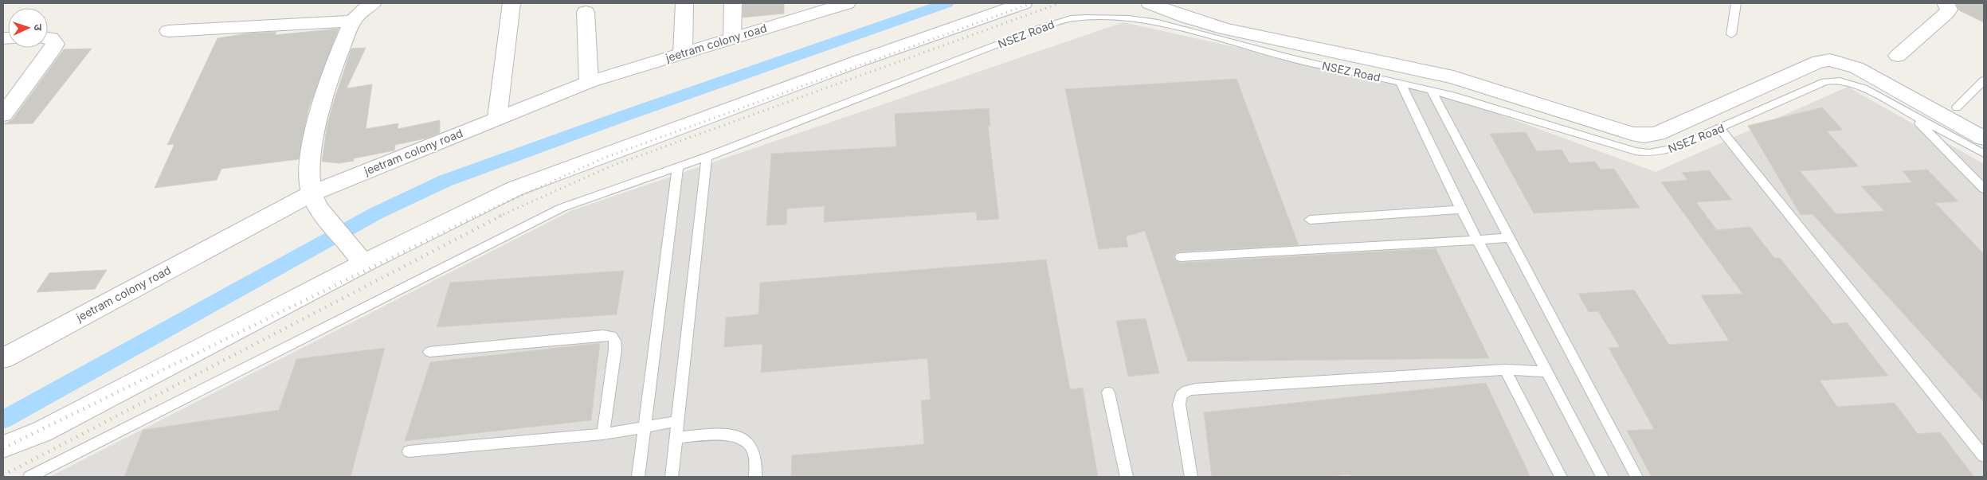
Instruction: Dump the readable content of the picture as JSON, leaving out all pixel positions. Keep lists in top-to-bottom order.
{
  "streets": {
    "street": ["jeetram colony road"],
    "lane": ["NSEZ Road"]
  },
  "north": "right"
}
